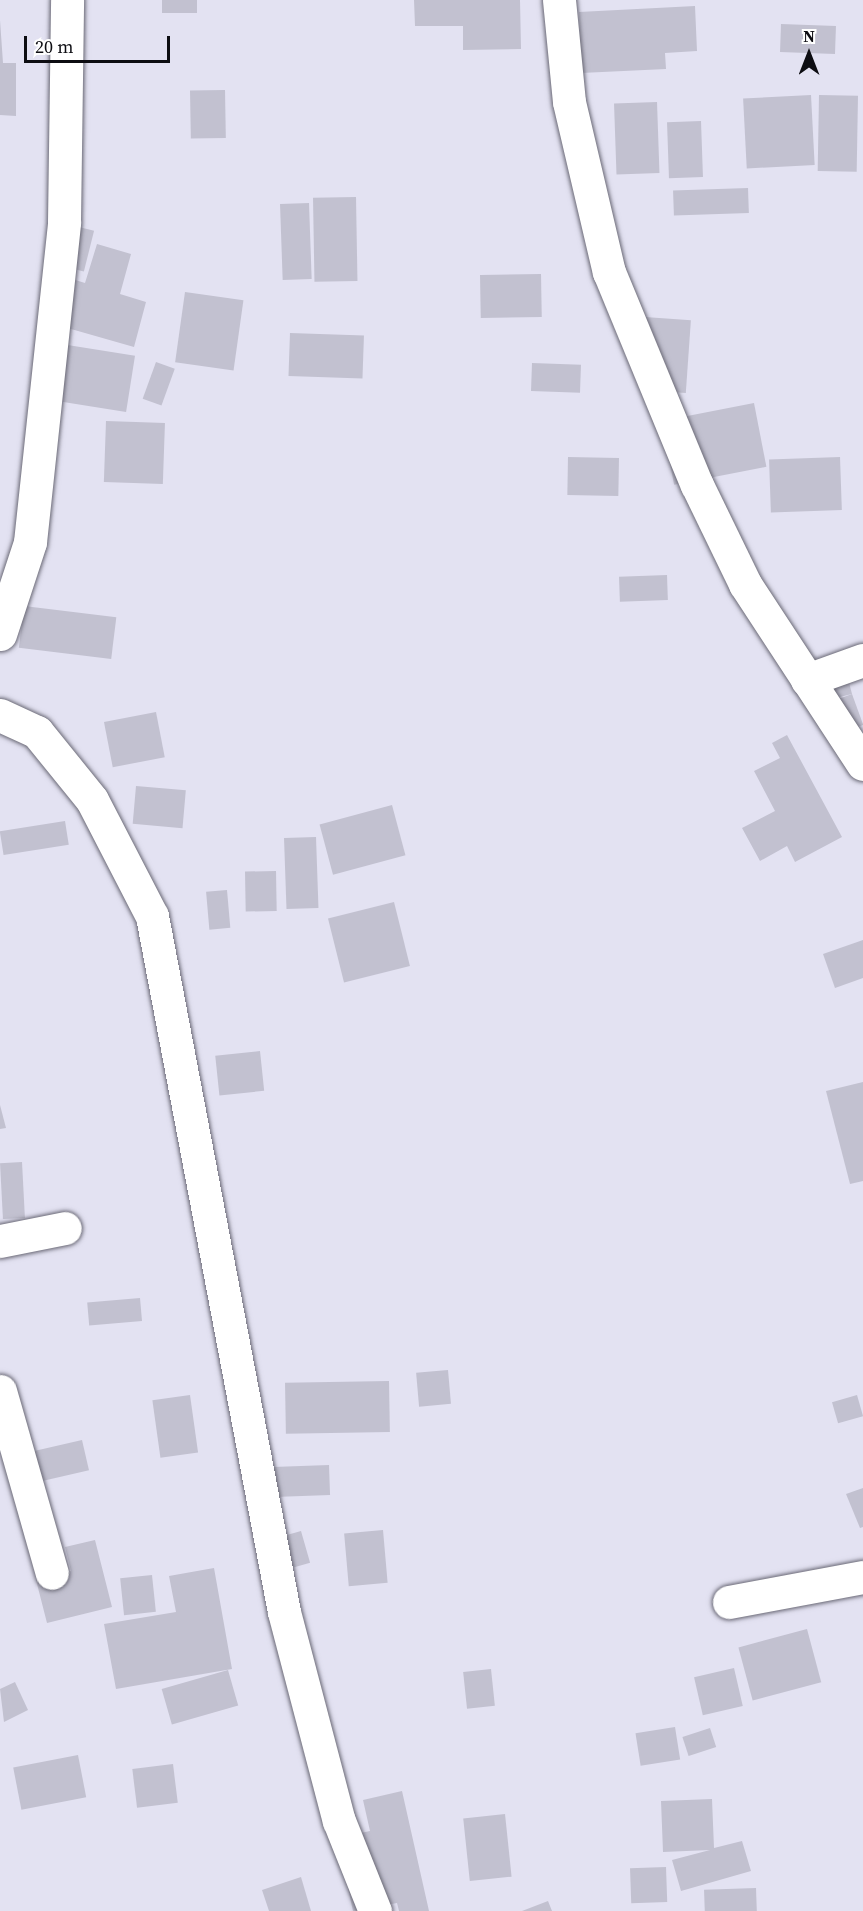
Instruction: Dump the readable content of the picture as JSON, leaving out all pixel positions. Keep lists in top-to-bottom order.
{
  "scale_bar": "20 m",
  "north": "top"
}
